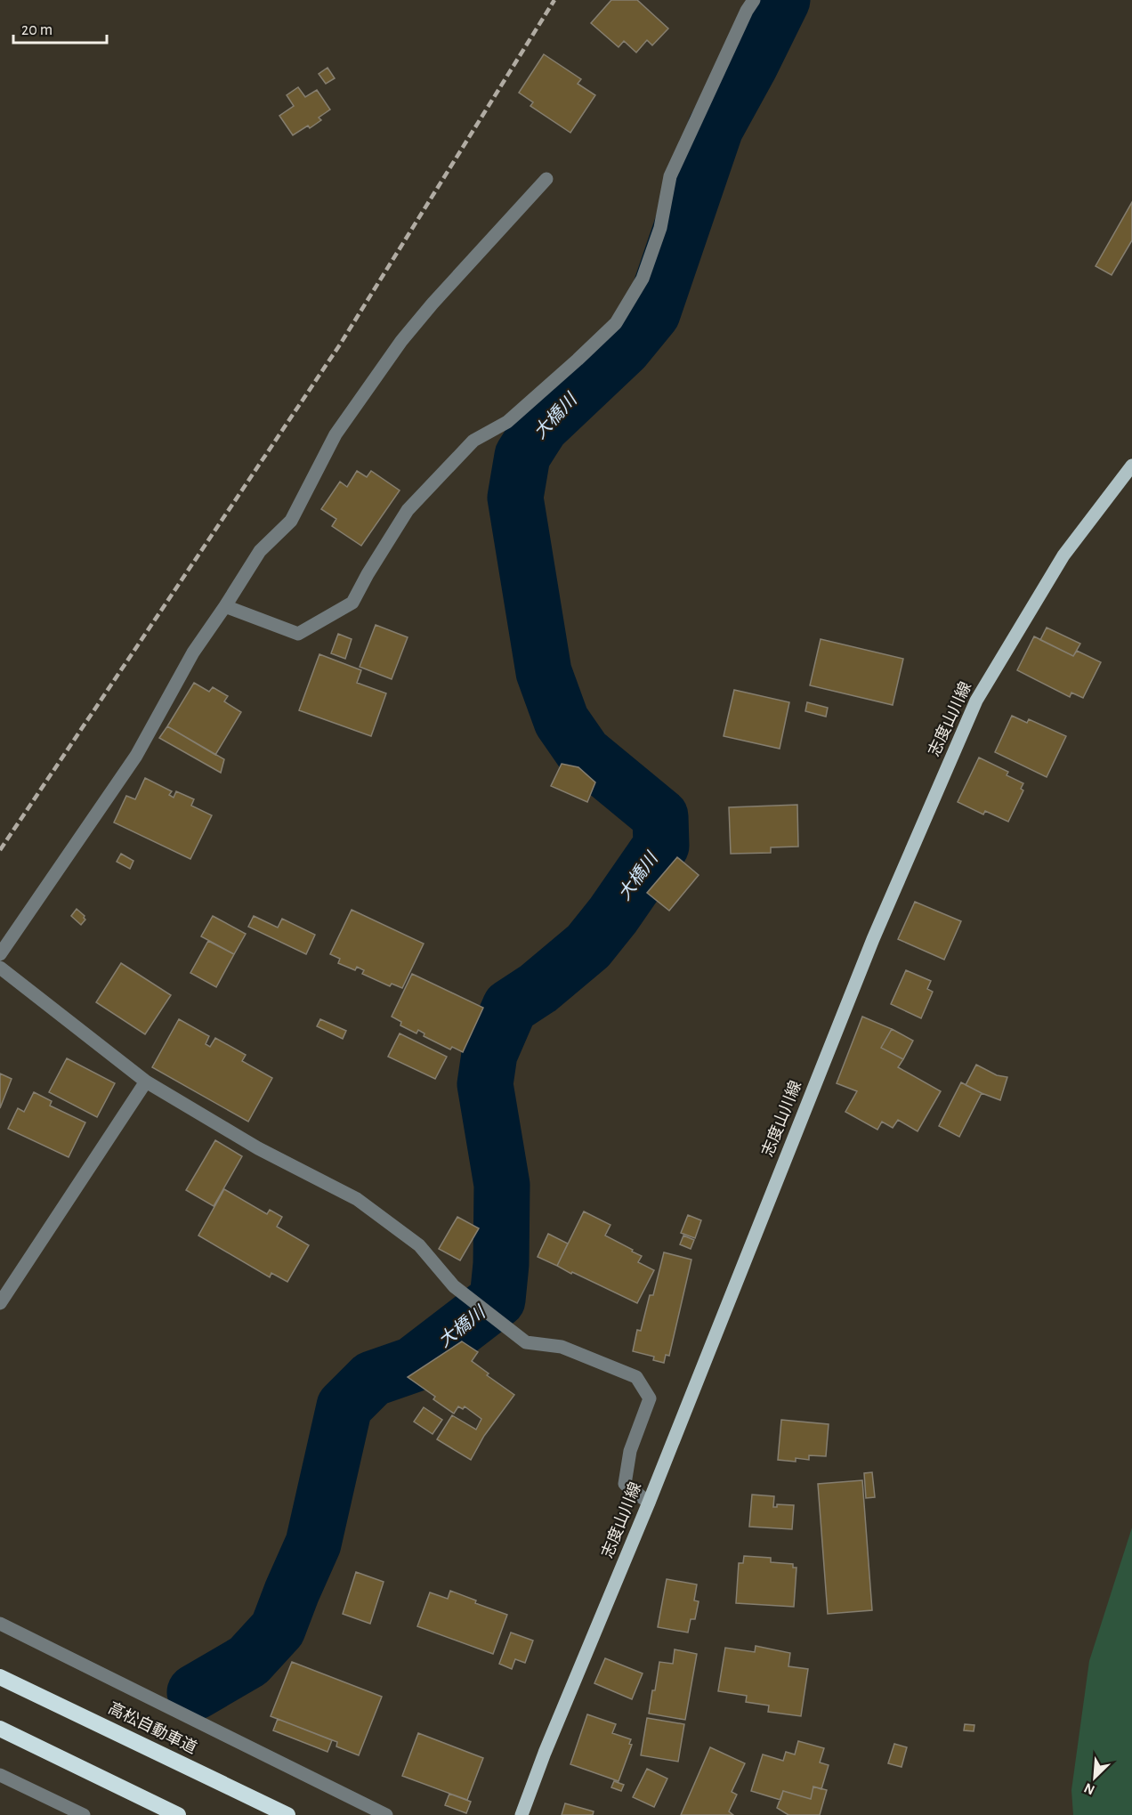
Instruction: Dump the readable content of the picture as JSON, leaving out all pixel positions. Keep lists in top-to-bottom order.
{
  "streets": {
    "highway": ["高松自動車道"],
    "main road": ["志度山川線"]
  },
  "water": ["大橋川"],
  "scale_bar": "20 m",
  "north": "bottom left"
}
